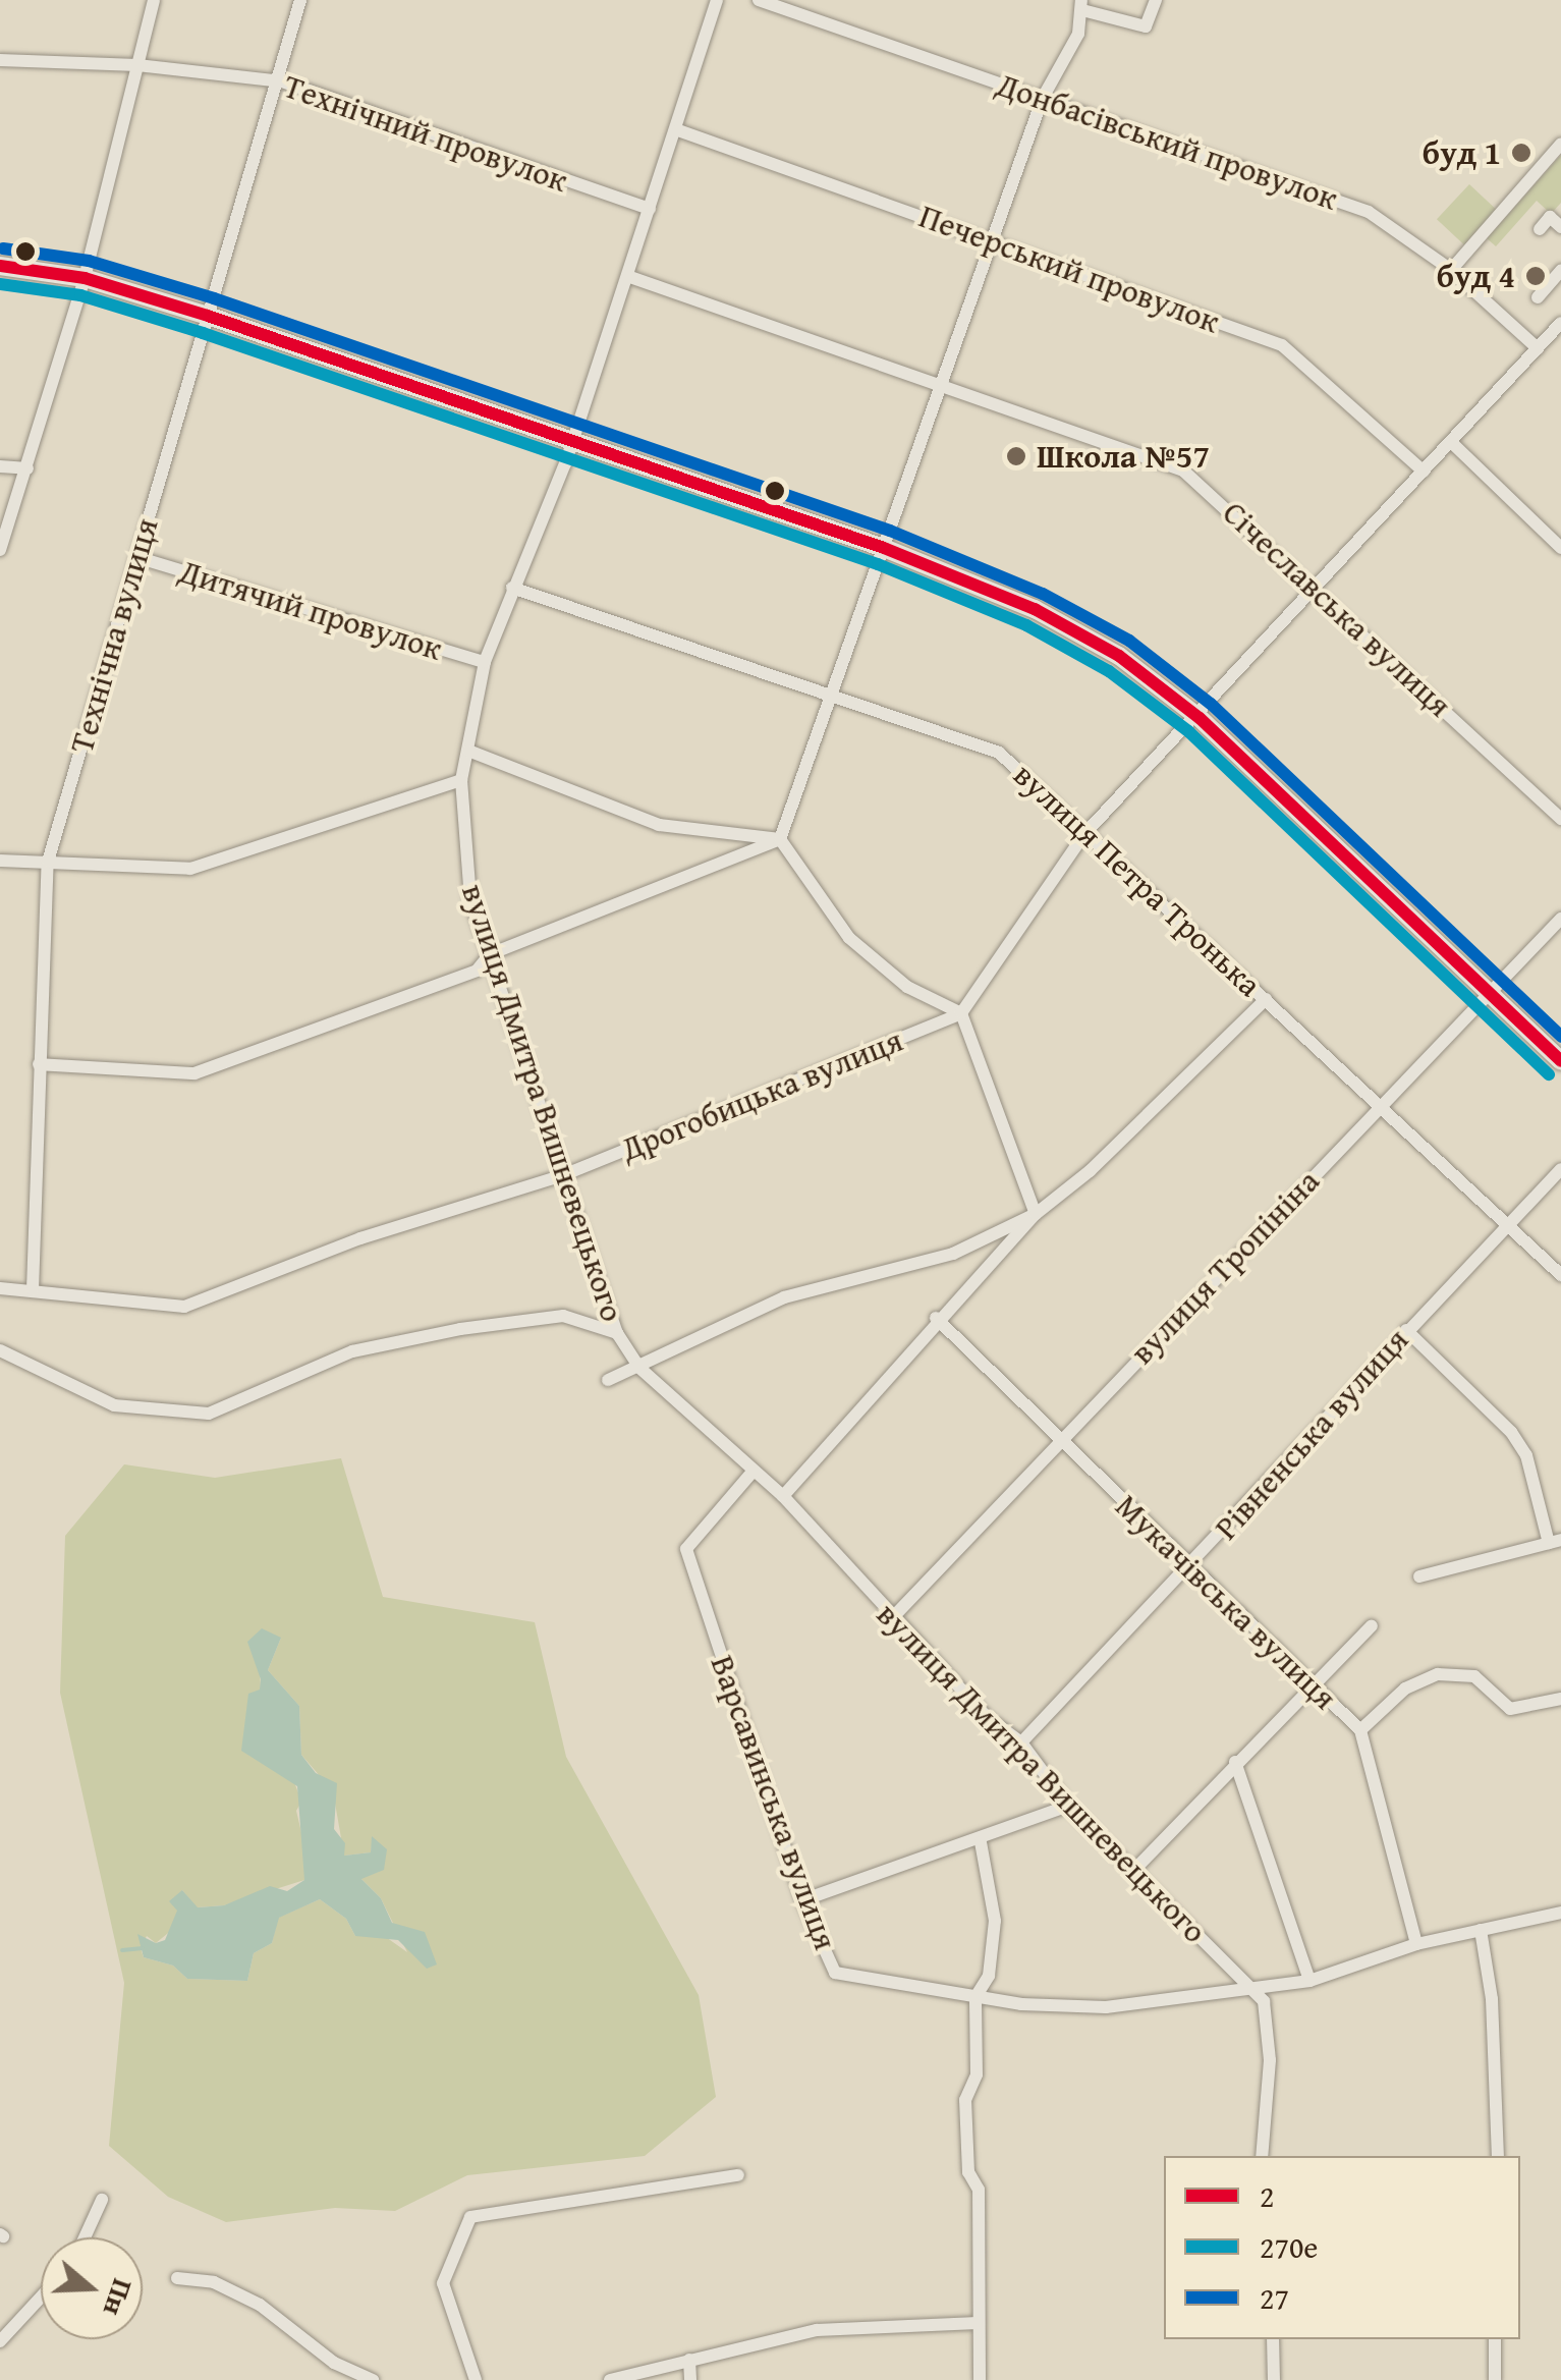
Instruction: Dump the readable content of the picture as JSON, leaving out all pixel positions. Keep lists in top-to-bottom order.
{
  "streets": {
    "street": [
      "Технічний провулок",
      "Донбасівський провулок",
      "Печерський провулок",
      "Січеславська вулиця",
      "Дитячий провулок",
      "Технічна вулиця",
      "вулиця Петра Тронька",
      "Дрогобицька вулиця",
      "вулиця Дмитра Вишневецького",
      "вулиця Тропініна",
      "Рівненська вулиця",
      "Мукачівська вулиця",
      "Варсавинська вулиця"
    ]
  },
  "crossings": [
    ["Технічний провулок", "Технічна вулиця"],
    ["Технічний провулок", "вулиця Дмитра Вишневецького"],
    ["Печерський провулок", "вулиця Дмитра Вишневецького"],
    ["Січеславська вулиця", "вулиця Дмитра Вишневецького"],
    ["Дитячий провулок", "Технічна вулиця"],
    ["Дитячий провулок", "вулиця Дмитра Вишневецького"],
    ["Технічна вулиця", "Дрогобицька вулиця"],
    ["вулиця Петра Тронька", "вулиця Дмитра Вишневецького"],
    ["вулиця Петра Тронька", "вулиця Тропініна"],
    ["вулиця Петра Тронька", "Рівненська вулиця"],
    ["Дрогобицька вулиця", "вулиця Дмитра Вишневецького"],
    ["вулиця Дмитра Вишневецького", "вулиця Тропініна"],
    ["вулиця Дмитра Вишневецького", "Рівненська вулиця"],
    ["вулиця Дмитра Вишневецького", "Варсавинська вулиця"],
    ["вулиця Тропініна", "Мукачівська вулиця"],
    ["Рівненська вулиця", "Мукачівська вулиця"],
    ["Мукачівська вулиця", "Варсавинська вулиця"]
  ],
  "places": ["буд 1", "буд 4", "Школа №57"],
  "lines": ["transit line 27", "transit line 2", "transit line 270е"],
  "legend": ["2", "270е", "27"],
  "north": "right"
}
